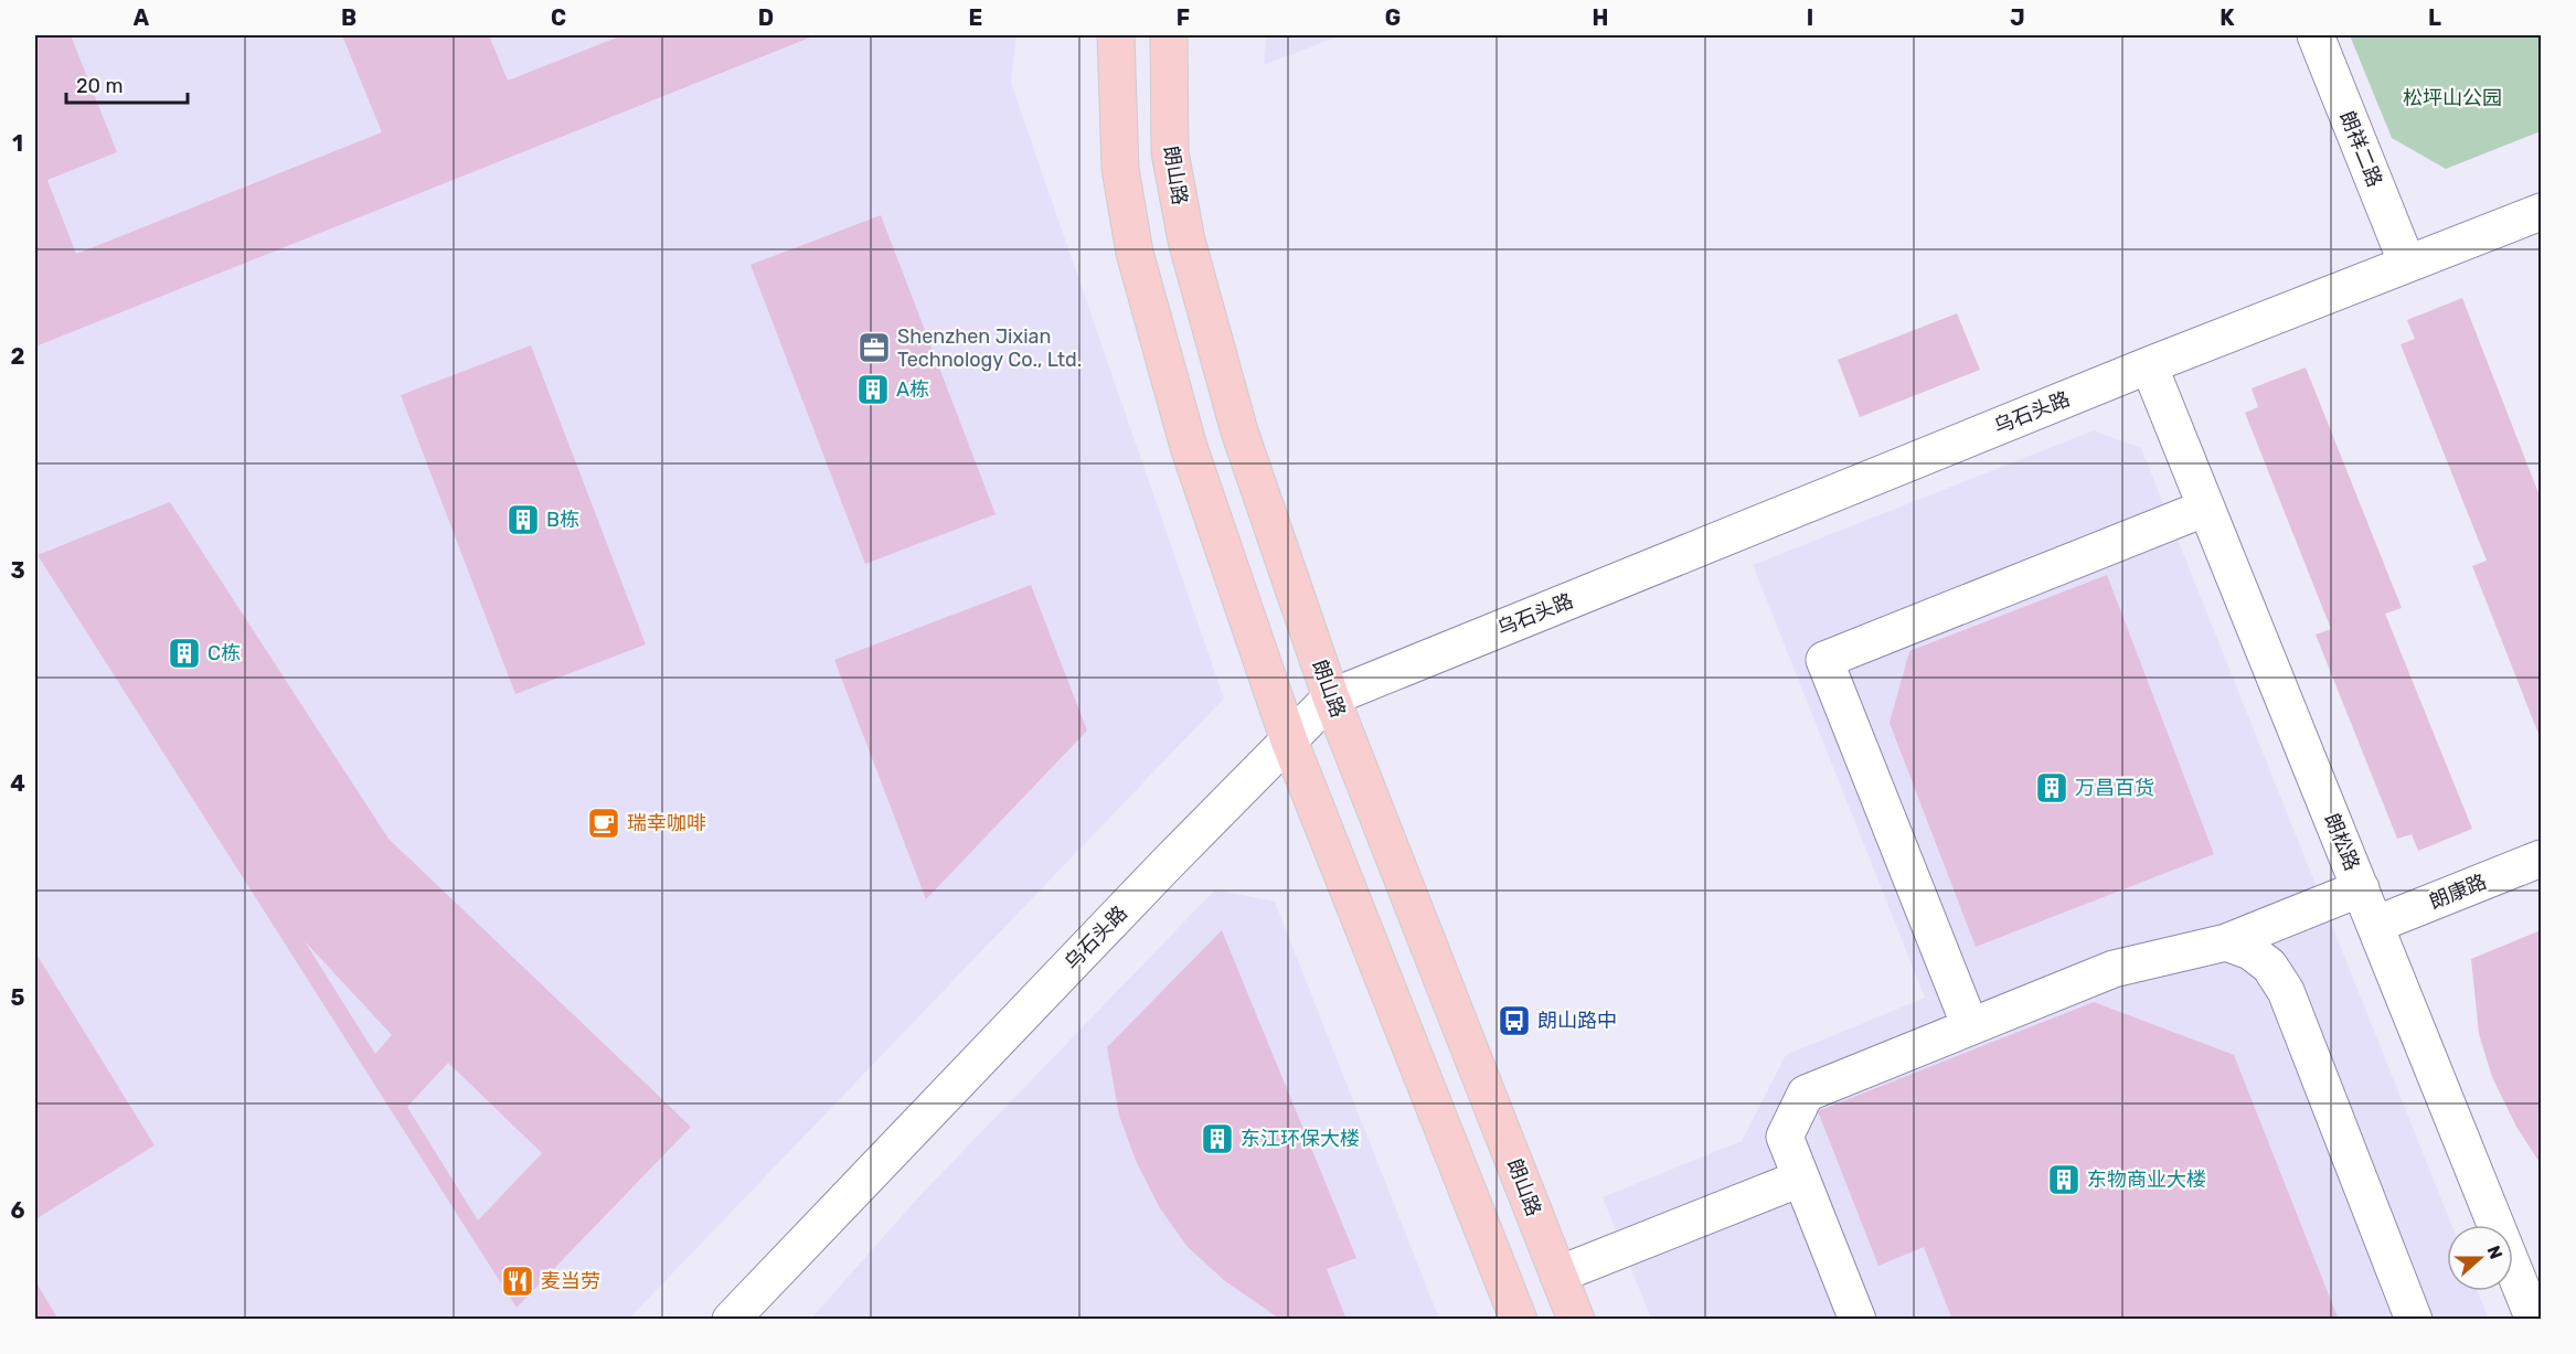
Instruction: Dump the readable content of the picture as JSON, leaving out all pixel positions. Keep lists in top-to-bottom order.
{
  "streets": {
    "main road": ["朗山路"],
    "street": [
      "朗祥二路",
      "乌石头路",
      "朗松路",
      "朗康路"
    ]
  },
  "crossings": [
    ["朗祥二路", "乌石头路"],
    ["朗山路", "乌石头路"],
    ["乌石头路", "朗松路"],
    ["朗松路", "朗康路"]
  ],
  "parks": ["松坪山公园"],
  "places": {
    "office": ["Shenzhen Jixian Technology Co., Ltd."],
    "building": [
      "A栋",
      "B栋",
      "C栋",
      "万昌百货",
      "东江环保大楼",
      "东物商业大楼"
    ],
    "cafe": ["瑞幸咖啡"],
    "bus stop": ["朗山路中"],
    "restaurant": ["麦当劳"]
  },
  "scale_bar": "20 m",
  "north": "right",
  "grid": {
    "columns": [
      "A",
      "B",
      "C",
      "D",
      "E",
      "F",
      "G",
      "H",
      "I",
      "J",
      "K",
      "L"
    ],
    "rows": [
      "1",
      "2",
      "3",
      "4",
      "5",
      "6"
    ]
  }
}
